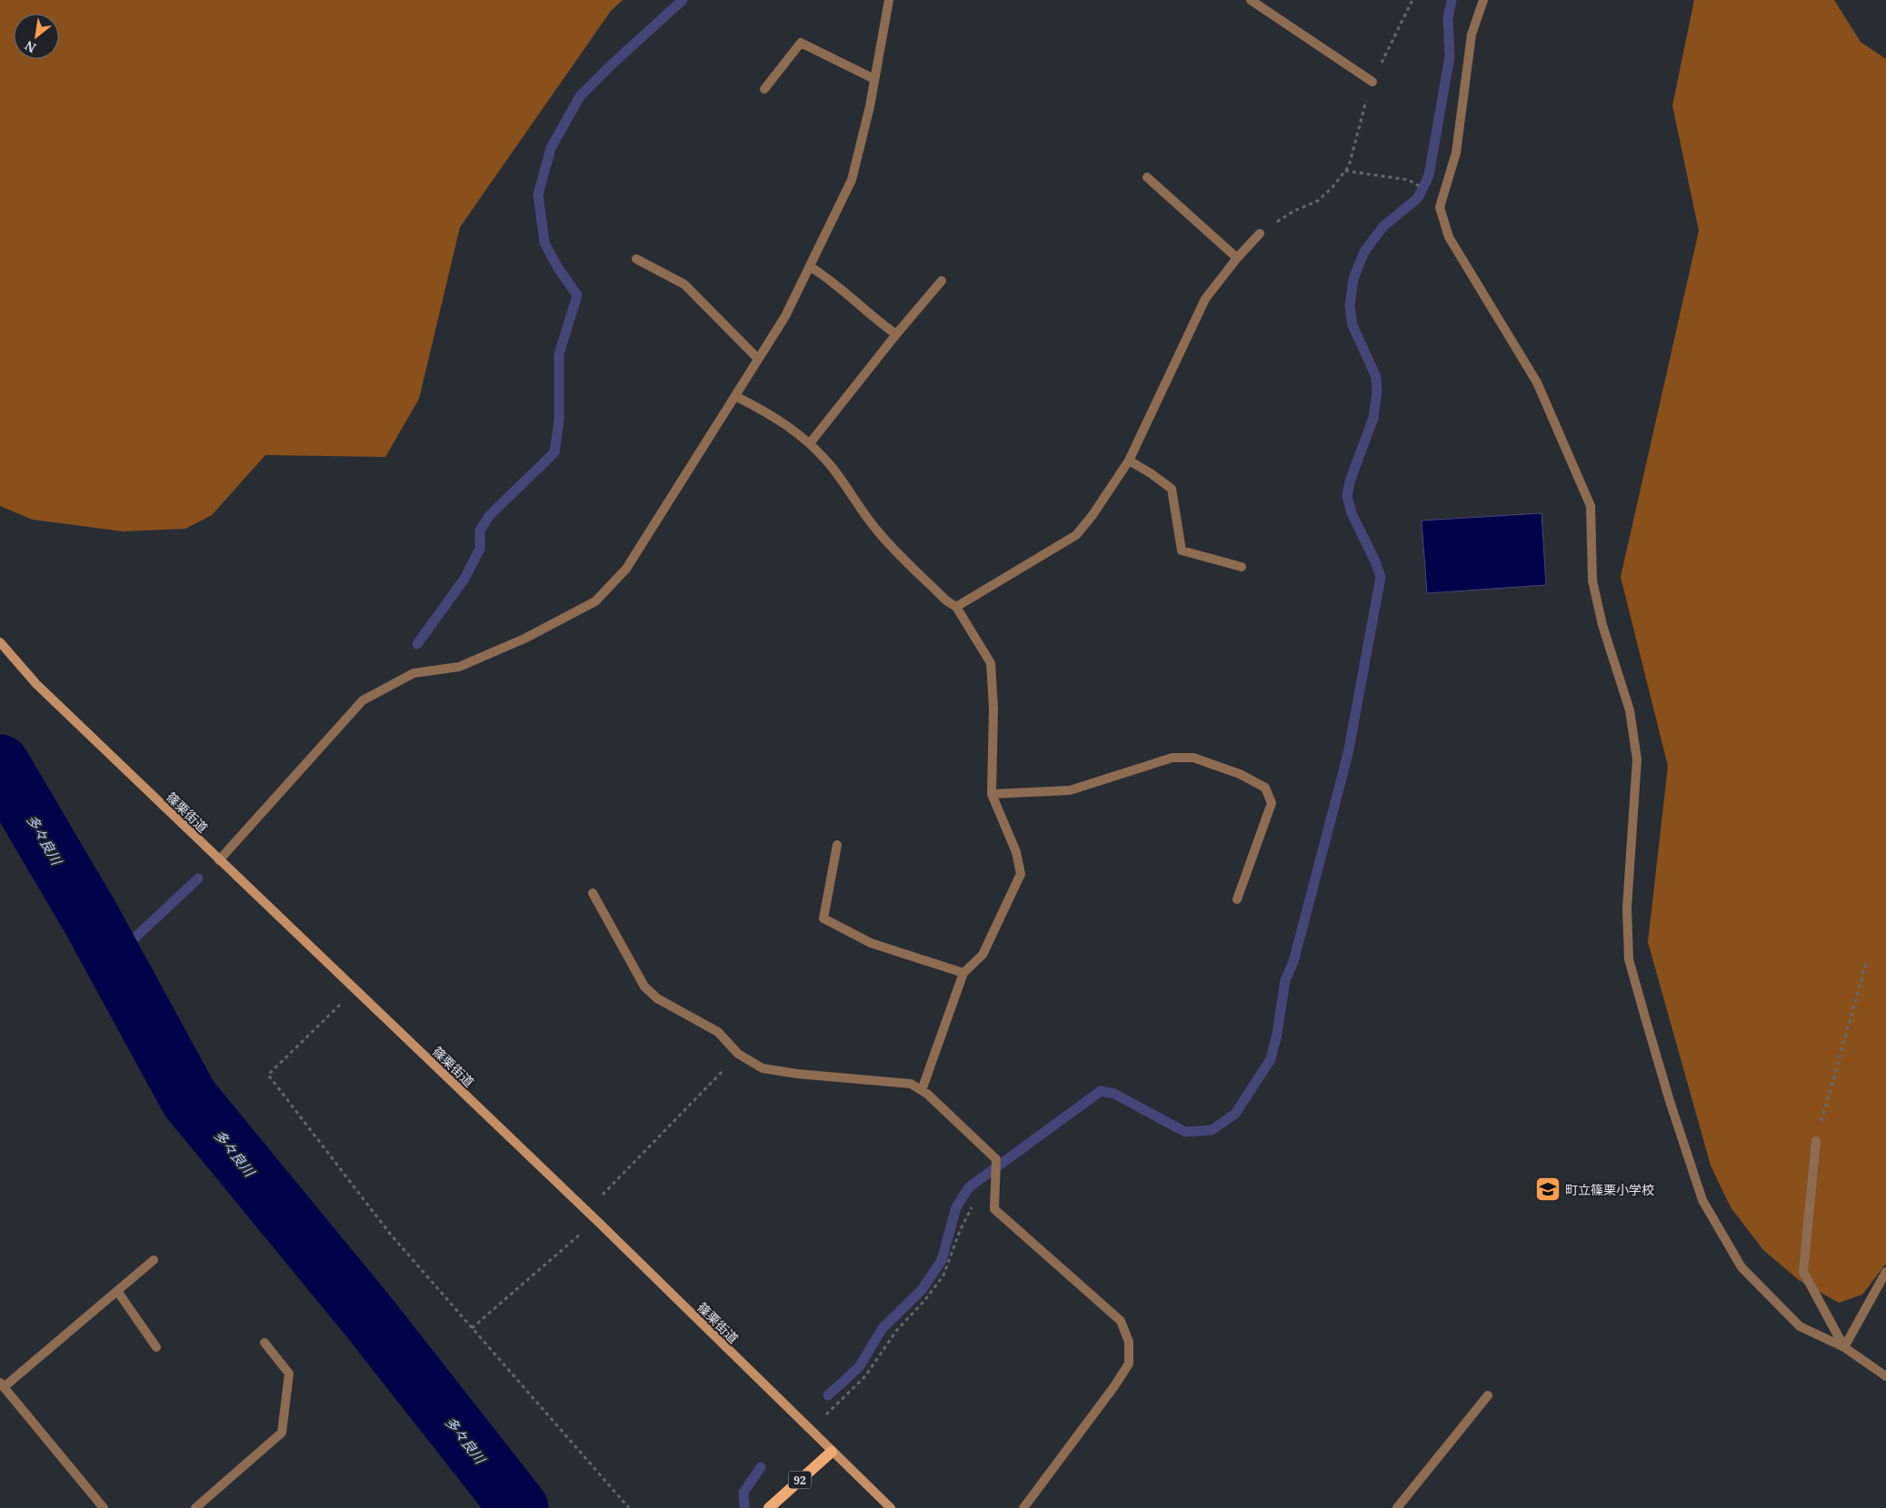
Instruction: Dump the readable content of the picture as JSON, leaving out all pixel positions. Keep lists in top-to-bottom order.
{
  "streets": {
    "main road": ["篠栗街道", "92"]
  },
  "crossings": [
    ["篠栗街道", "92"]
  ],
  "water": ["多々良川"],
  "places": {
    "school or university": ["町立篠栗小学校"]
  },
  "north": "bottom left"
}
